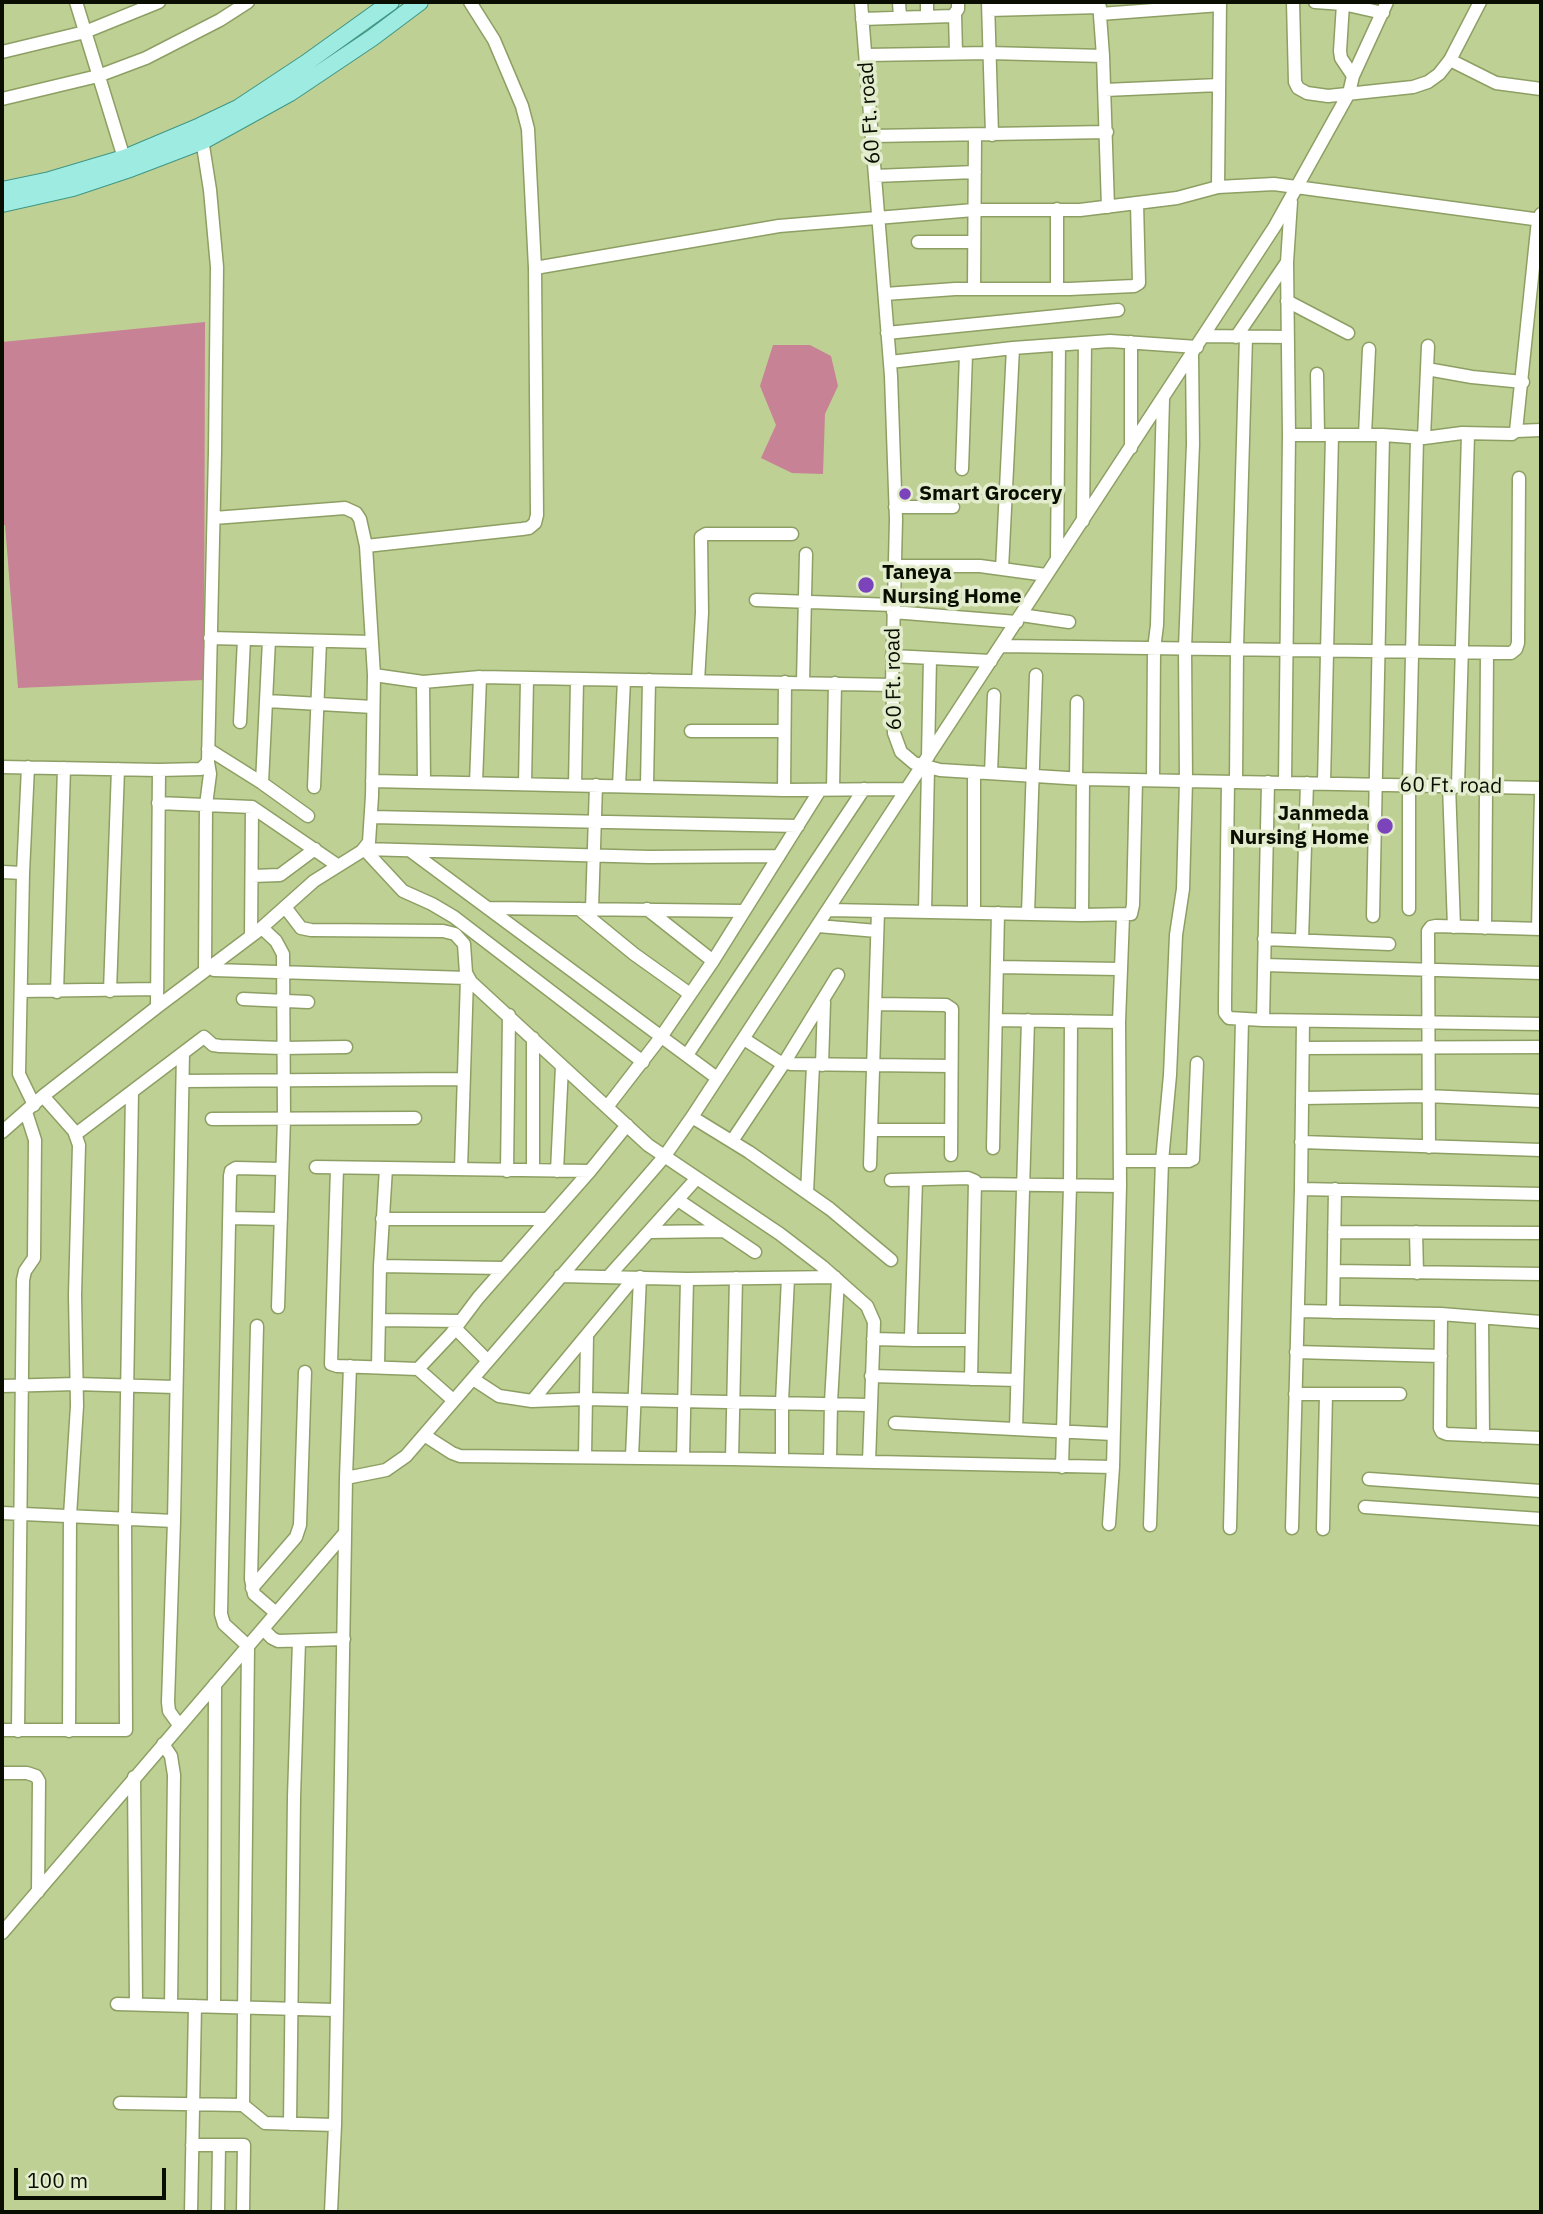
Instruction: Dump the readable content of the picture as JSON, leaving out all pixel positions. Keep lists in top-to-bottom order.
{
  "streets": {
    "street": ["60 Ft. road"]
  },
  "places": ["Smart Grocery", "Taneya Nursing Home", "Janmeda Nursing Home"],
  "scale_bar": "100 m"
}
